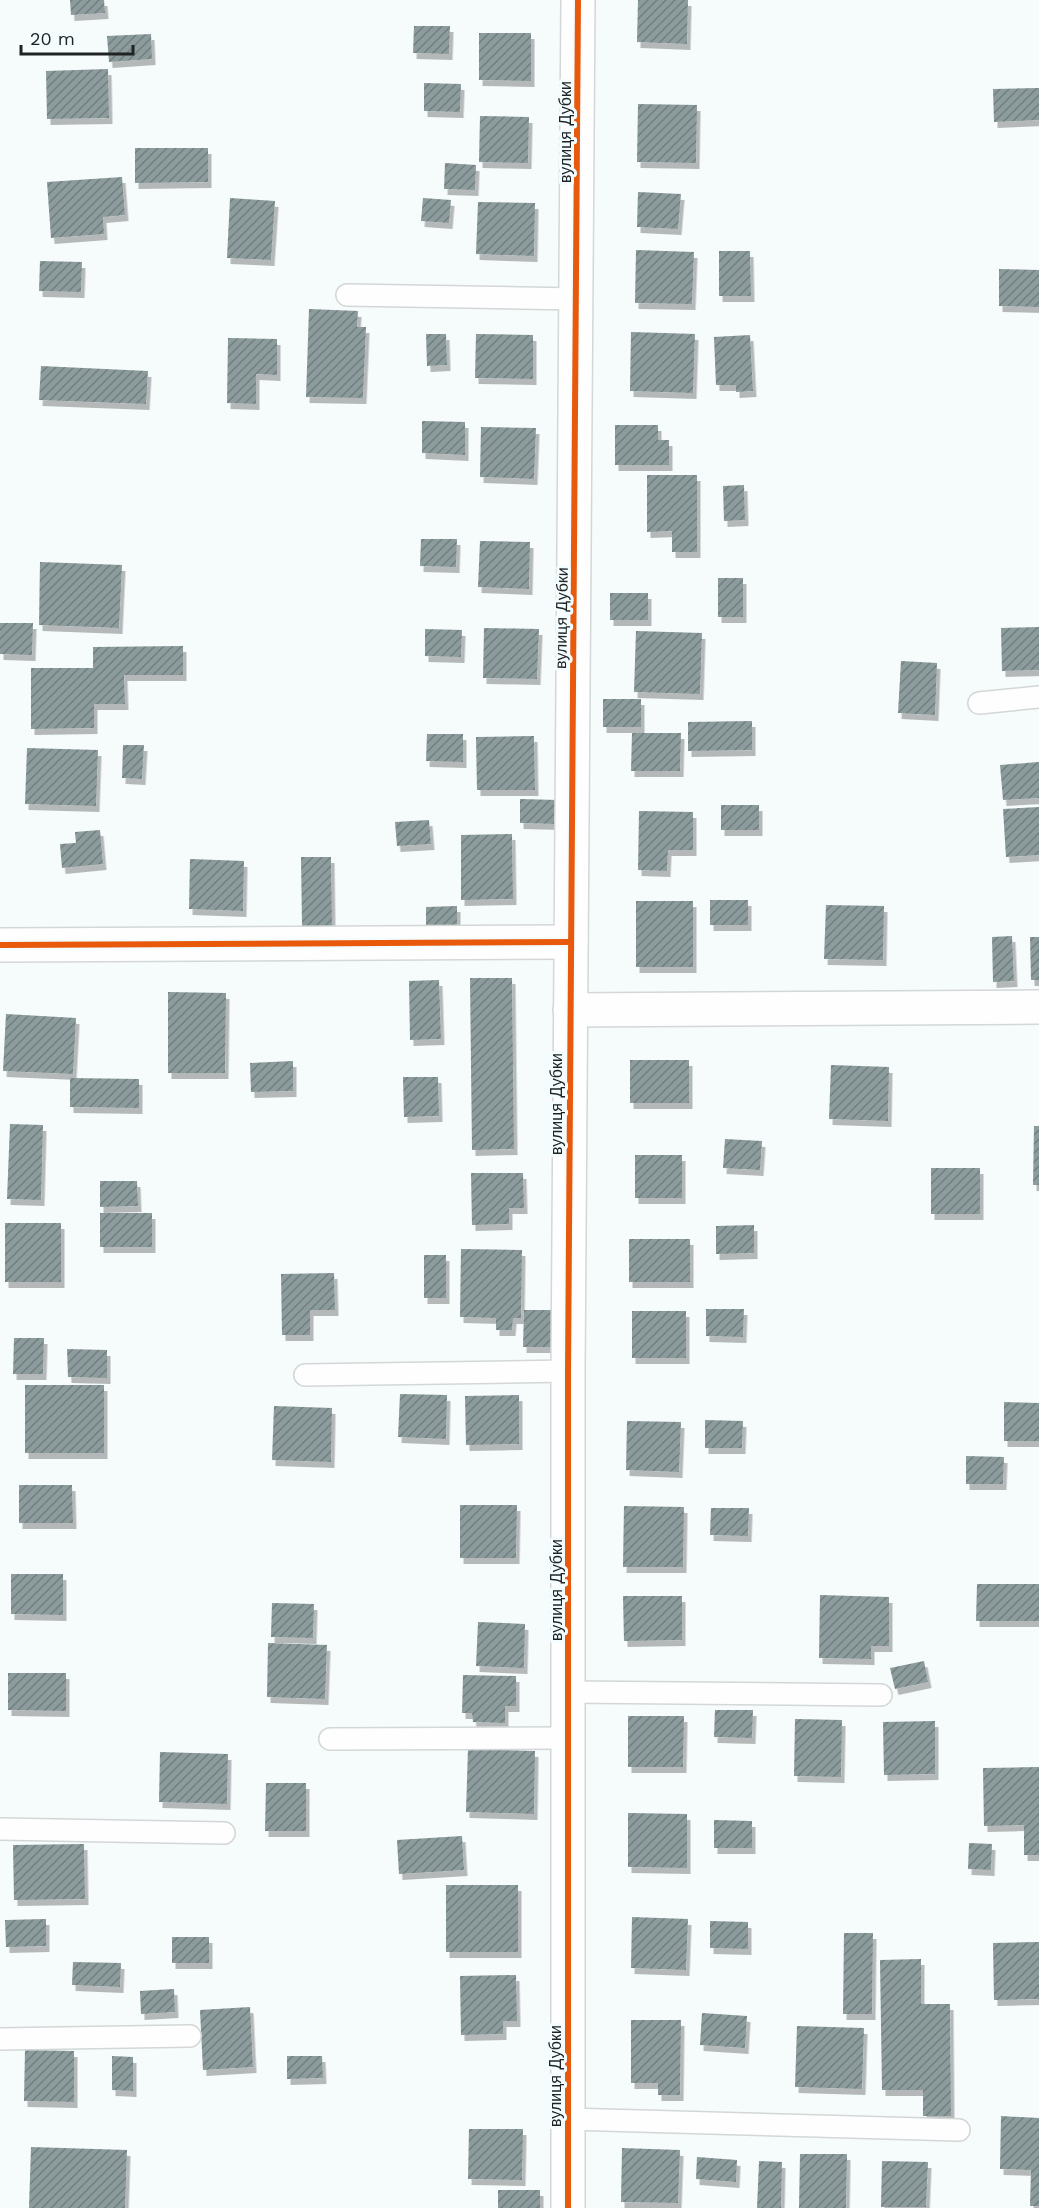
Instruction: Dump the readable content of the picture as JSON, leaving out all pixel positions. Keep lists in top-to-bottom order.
{
  "streets": {
    "street": ["вулиця Дубки"]
  },
  "scale_bar": "20 m"
}
